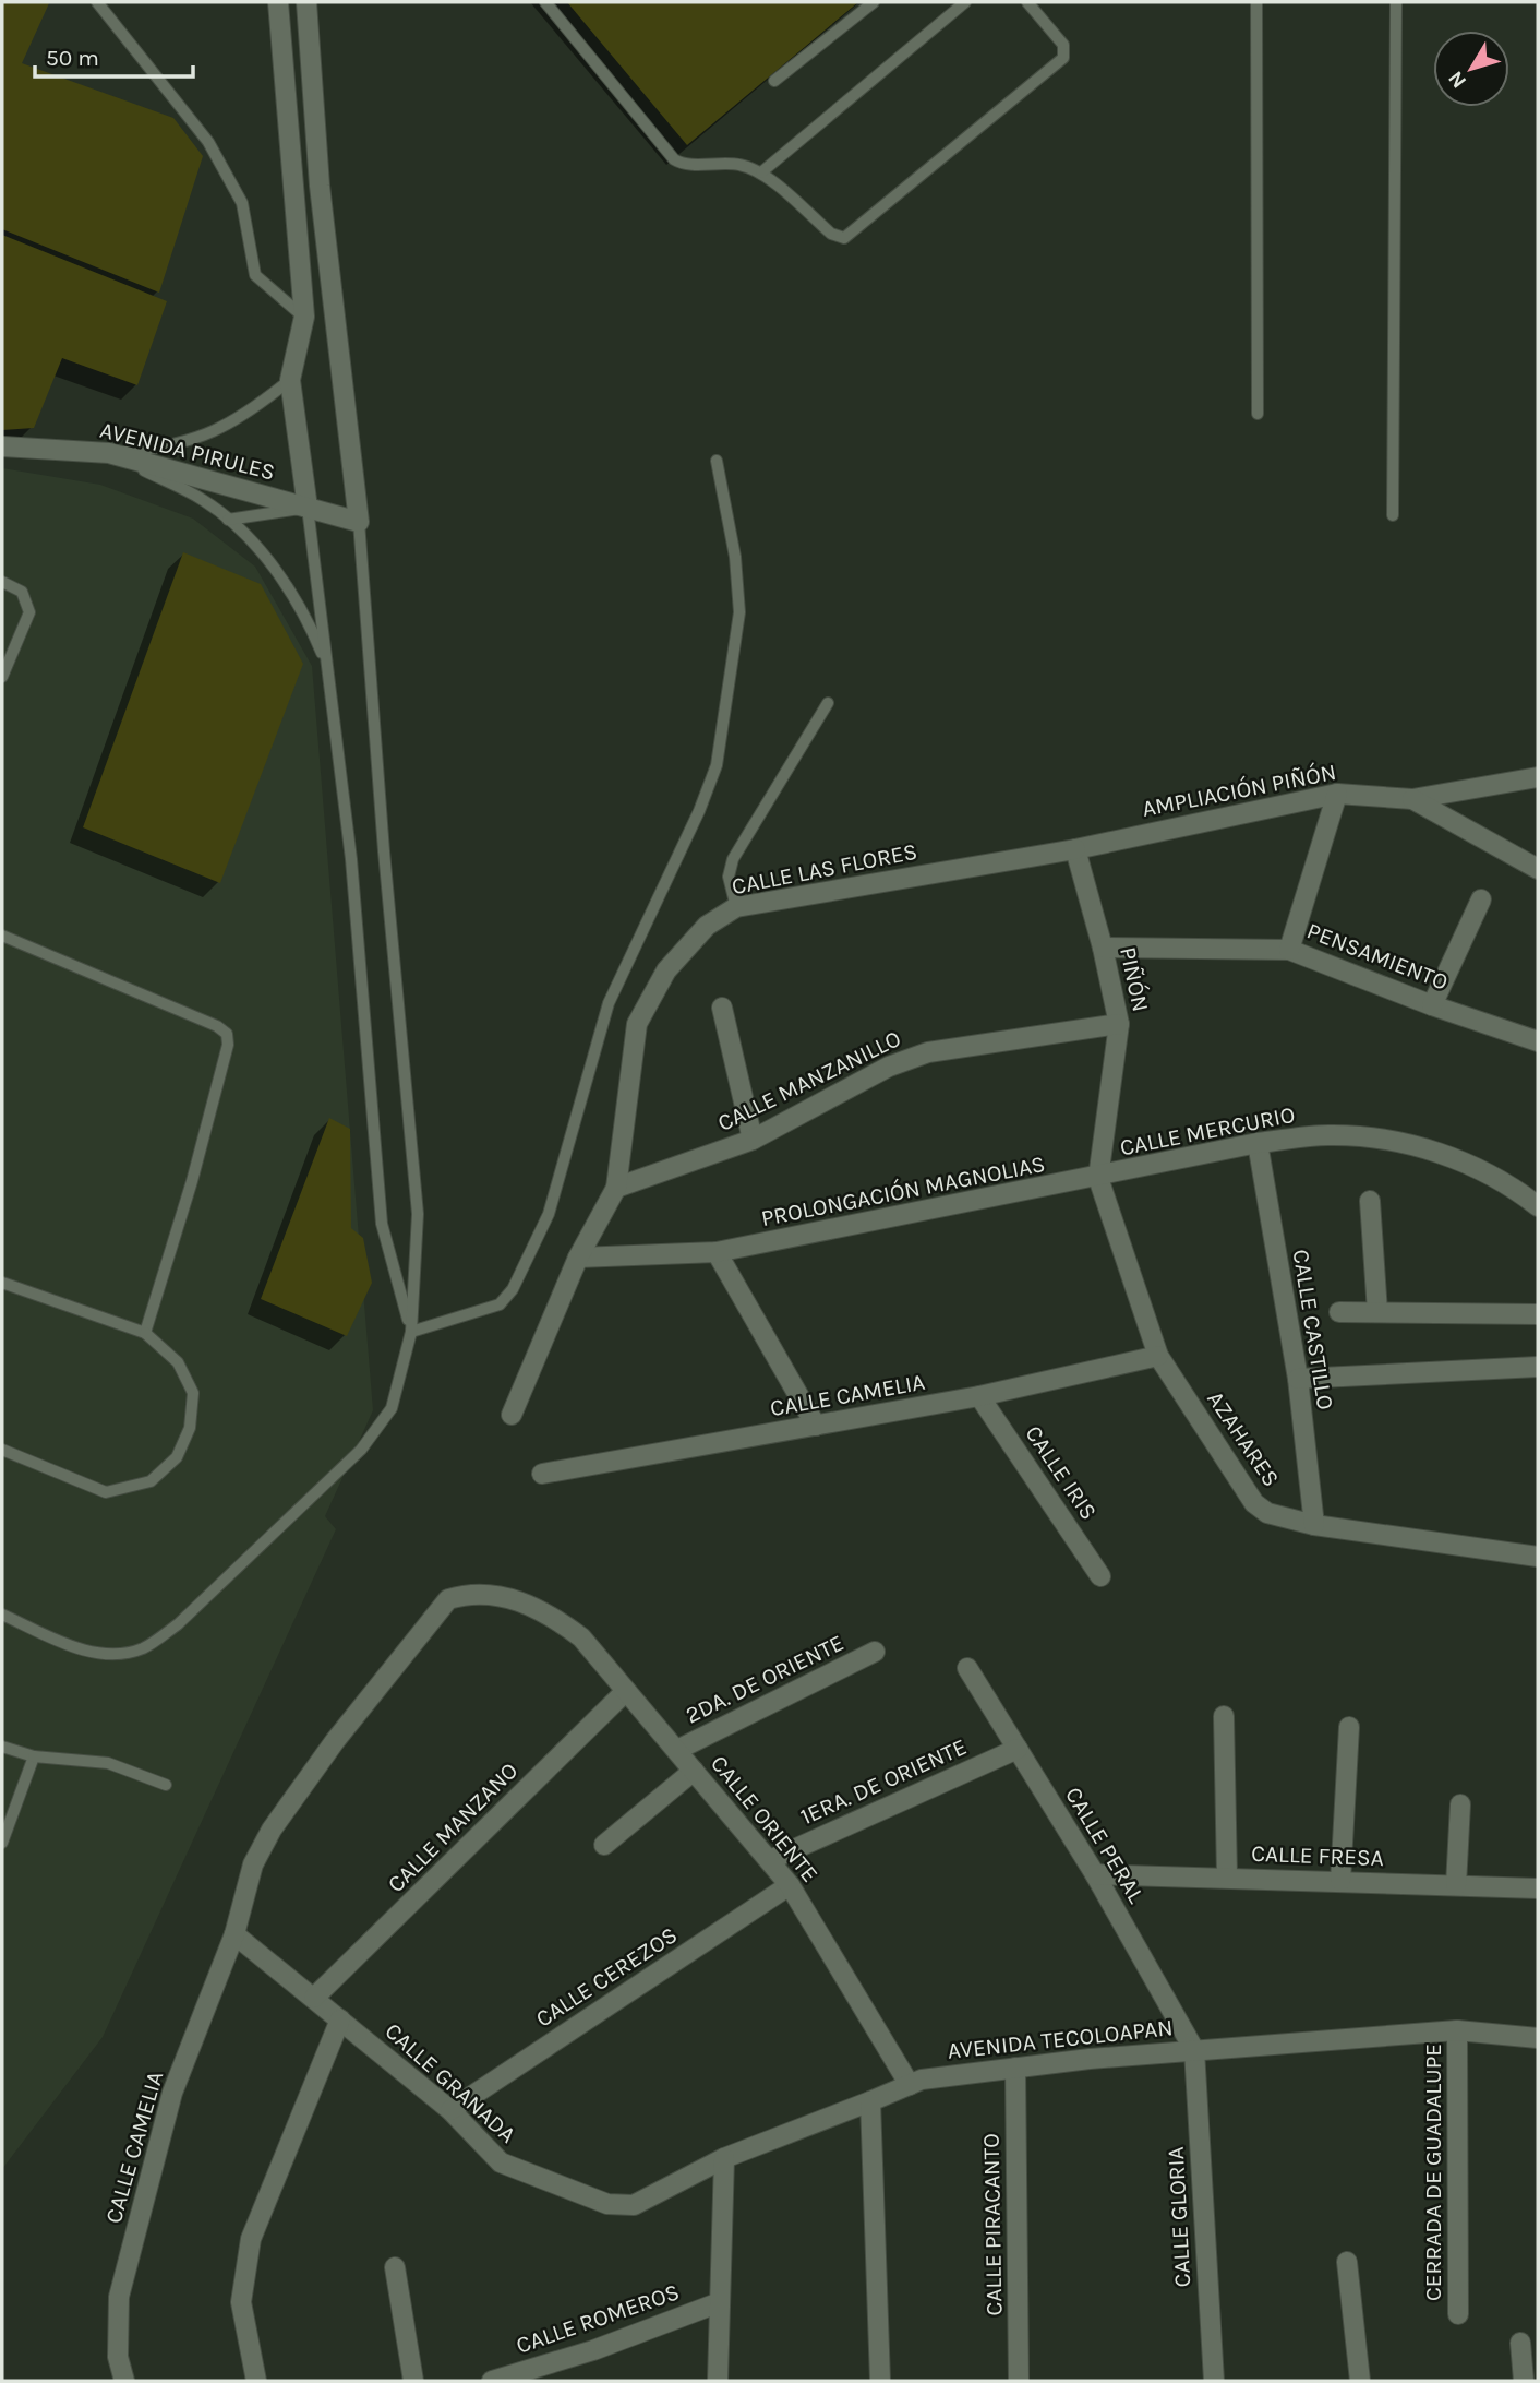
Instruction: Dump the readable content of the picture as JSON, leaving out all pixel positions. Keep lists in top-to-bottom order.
{
  "streets": {
    "street": [
      "AVENIDA PIRULES",
      "AMPLIACIÓN PIÑÓN",
      "CALLE LAS FLORES",
      "PENSAMIENTO",
      "PIÑÓN",
      "CALLE MANZANILLO",
      "CALLE MERCURIO",
      "PROLONGACIÓN MAGNOLIAS",
      "CALLE CASTILLO",
      "CALLE CAMELIA",
      "AZAHARES",
      "CALLE IRIS",
      "2DA. DE ORIENTE",
      "1ERA. DE ORIENTE",
      "CALLE ORIENTE",
      "CALLE MANZANO",
      "CALLE PERAL",
      "CALLE FRESA",
      "CALLE CEREZOS",
      "AVENIDA TECOLOAPAN",
      "CALLE GRANADA",
      "CERRADA DE GUADALUPE",
      "CALLE GLORIA",
      "CALLE PIRACANTO",
      "CALLE ROMEROS"
    ]
  },
  "crossings": [
    ["AMPLIACIÓN PIÑÓN", "CALLE LAS FLORES"],
    ["AMPLIACIÓN PIÑÓN", "PIÑÓN"],
    ["CALLE LAS FLORES", "PIÑÓN"],
    ["CALLE LAS FLORES", "CALLE MANZANILLO"],
    ["PENSAMIENTO", "PIÑÓN"],
    ["PIÑÓN", "CALLE MANZANILLO"],
    ["PIÑÓN", "CALLE MERCURIO"],
    ["PIÑÓN", "PROLONGACIÓN MAGNOLIAS"],
    ["PIÑÓN", "AZAHARES"],
    ["CALLE MERCURIO", "PROLONGACIÓN MAGNOLIAS"],
    ["CALLE MERCURIO", "CALLE CASTILLO"],
    ["CALLE MERCURIO", "AZAHARES"],
    ["PROLONGACIÓN MAGNOLIAS", "AZAHARES"],
    ["CALLE CASTILLO", "AZAHARES"],
    ["CALLE CAMELIA", "AZAHARES"],
    ["CALLE CAMELIA", "CALLE IRIS"],
    ["CALLE CAMELIA", "CALLE ORIENTE"],
    ["CALLE CAMELIA", "CALLE GRANADA"],
    ["2DA. DE ORIENTE", "CALLE ORIENTE"],
    ["1ERA. DE ORIENTE", "CALLE ORIENTE"],
    ["1ERA. DE ORIENTE", "CALLE PERAL"],
    ["CALLE ORIENTE", "CALLE MANZANO"],
    ["CALLE ORIENTE", "CALLE CEREZOS"],
    ["CALLE ORIENTE", "AVENIDA TECOLOAPAN"],
    ["CALLE MANZANO", "CALLE GRANADA"],
    ["CALLE PERAL", "CALLE FRESA"],
    ["CALLE PERAL", "AVENIDA TECOLOAPAN"],
    ["CALLE PERAL", "CALLE GLORIA"],
    ["CALLE CEREZOS", "CALLE GRANADA"],
    ["AVENIDA TECOLOAPAN", "CALLE GRANADA"],
    ["AVENIDA TECOLOAPAN", "CERRADA DE GUADALUPE"],
    ["AVENIDA TECOLOAPAN", "CALLE GLORIA"],
    ["AVENIDA TECOLOAPAN", "CALLE PIRACANTO"]
  ],
  "scale_bar": "50 m",
  "north": "bottom left"
}
